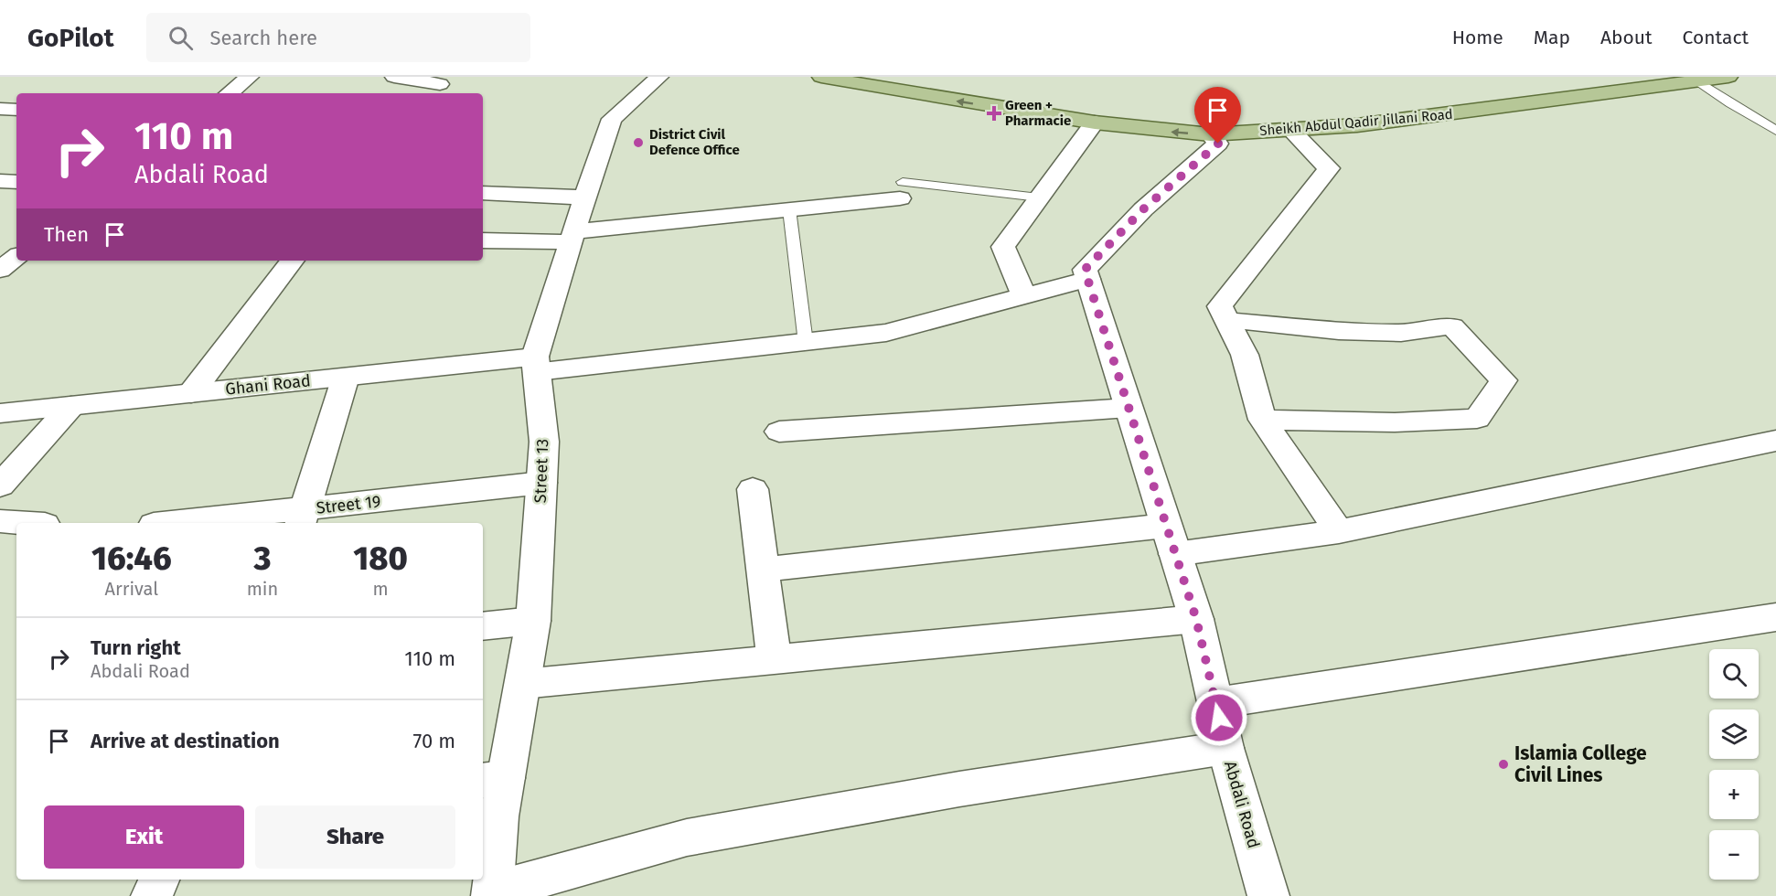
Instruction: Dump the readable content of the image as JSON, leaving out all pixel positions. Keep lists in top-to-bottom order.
{
  "streets": {
    "main road": ["Sheikh Abdul Qadir Jillani Road"],
    "street": [
      "Ghani Road",
      "Street 13",
      "Street 19",
      "Abdali Road"
    ]
  },
  "crossings": [
    ["Ghani Road", "Street 13"],
    ["Ghani Road", "Abdali Road"],
    ["Street 13", "Street 19"]
  ],
  "places": {
    "health": ["Green + Pharmacie"],
    "other": ["District Civil Defence Office", "Islamia College Civil Lines"]
  },
  "page": {
    "header": "GoPilot",
    "search": "Search here",
    "nav": [
      "Home",
      "Map",
      "About",
      "Contact"
    ],
    "turn": ["110 m", "Abdali Road"],
    "then": "Then",
    "eta": [
      "16:46",
      "Arrival",
      "3",
      "min",
      "180",
      "m"
    ],
    "list": [
      {
        "name": "Turn right",
        "note": "Abdali Road",
        "value": "110 m"
      },
      {
        "name": "Arrive at destination",
        "value": "70 m"
      }
    ],
    "map_buttons": ["+", "−"],
    "buttons": ["Exit", "Share"]
  }
}
